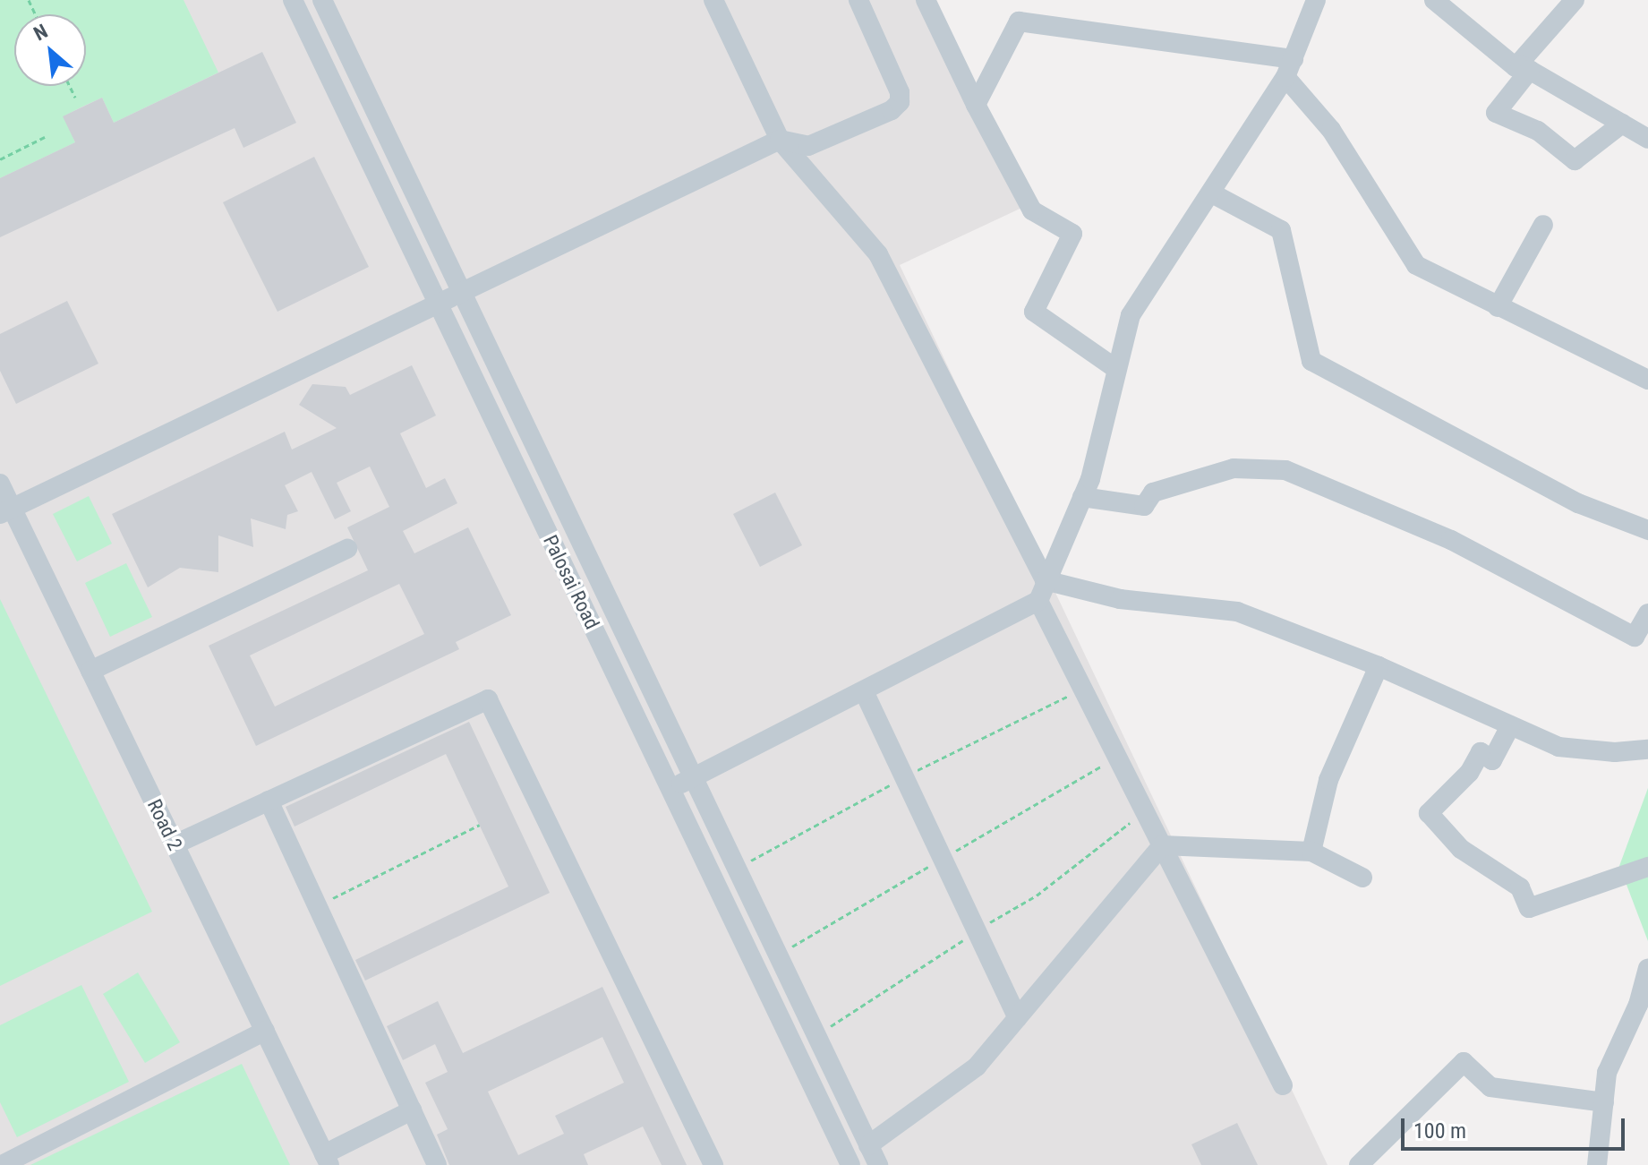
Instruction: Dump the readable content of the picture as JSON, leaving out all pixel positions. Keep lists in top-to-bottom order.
{
  "streets": {
    "street": ["Palosai Road", "Road 2"]
  },
  "scale_bar": "100 m",
  "north": "top left"
}
